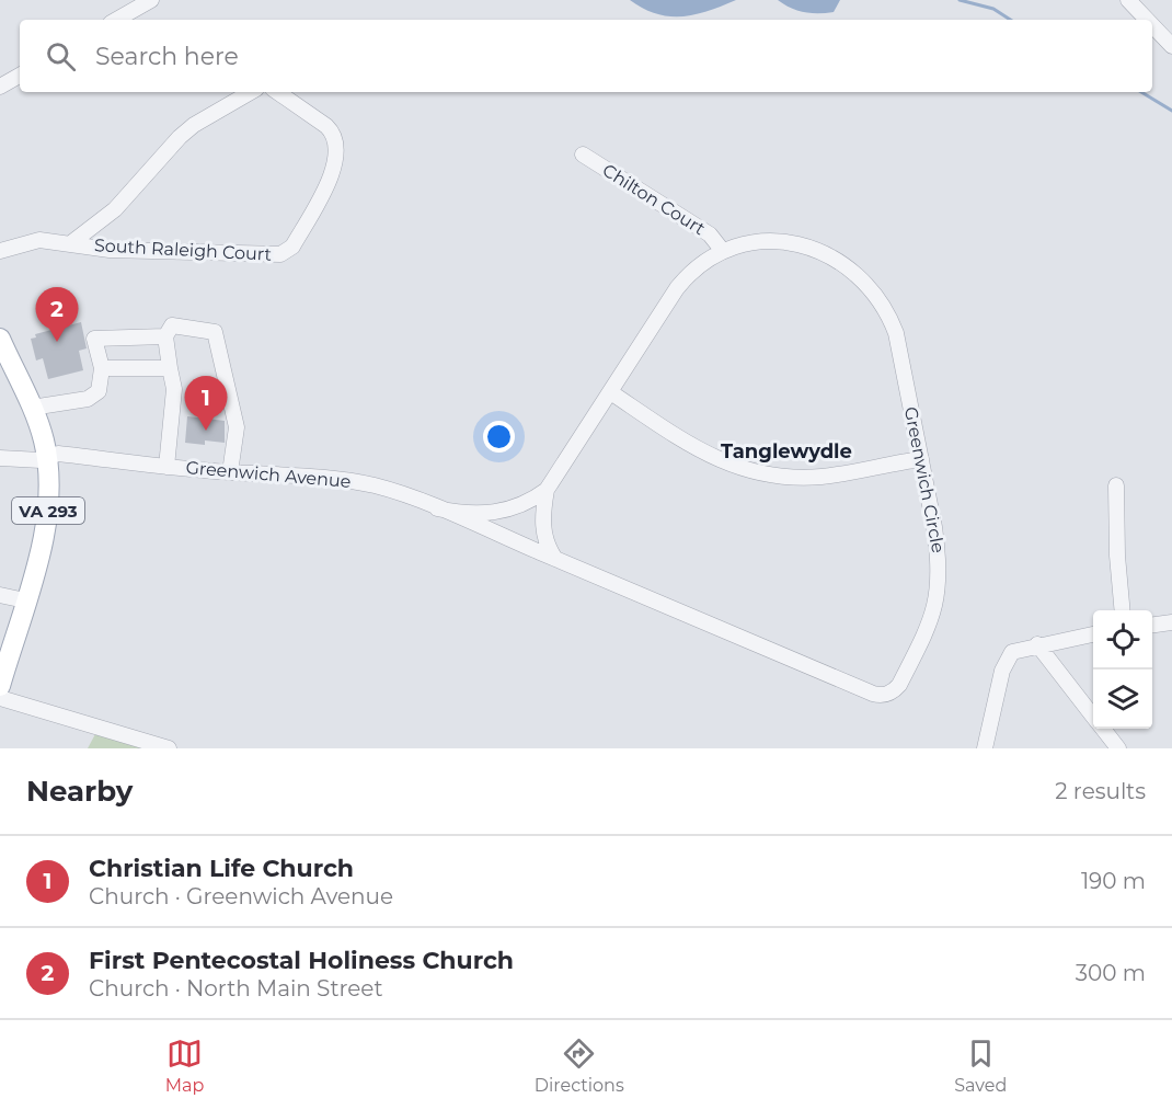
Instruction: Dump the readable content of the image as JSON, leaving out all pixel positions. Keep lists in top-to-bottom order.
{
  "streets": {
    "main road": ["VA 293"],
    "street": [
      "Chilton Court",
      "South Raleigh Court",
      "Greenwich Avenue",
      "Greenwich Circle"
    ]
  },
  "crossings": [
    ["Chilton Court", "Greenwich Circle"],
    ["Greenwich Avenue", "Greenwich Circle"],
    ["Greenwich Avenue", "VA 293"]
  ],
  "districts": ["Tanglewydle"],
  "page": {
    "search": "Search here",
    "pins": ["2", "1"],
    "heading": ["Nearby", "2 results"],
    "list": [
      {
        "mark": "1",
        "name": "Christian Life Church",
        "note": "Church · Greenwich Avenue",
        "value": "190 m"
      },
      {
        "mark": "2",
        "name": "First Pentecostal Holiness Church",
        "note": "Church · North Main Street",
        "value": "300 m"
      }
    ],
    "nav": ["Map", "Directions", "Saved"]
  }
}
